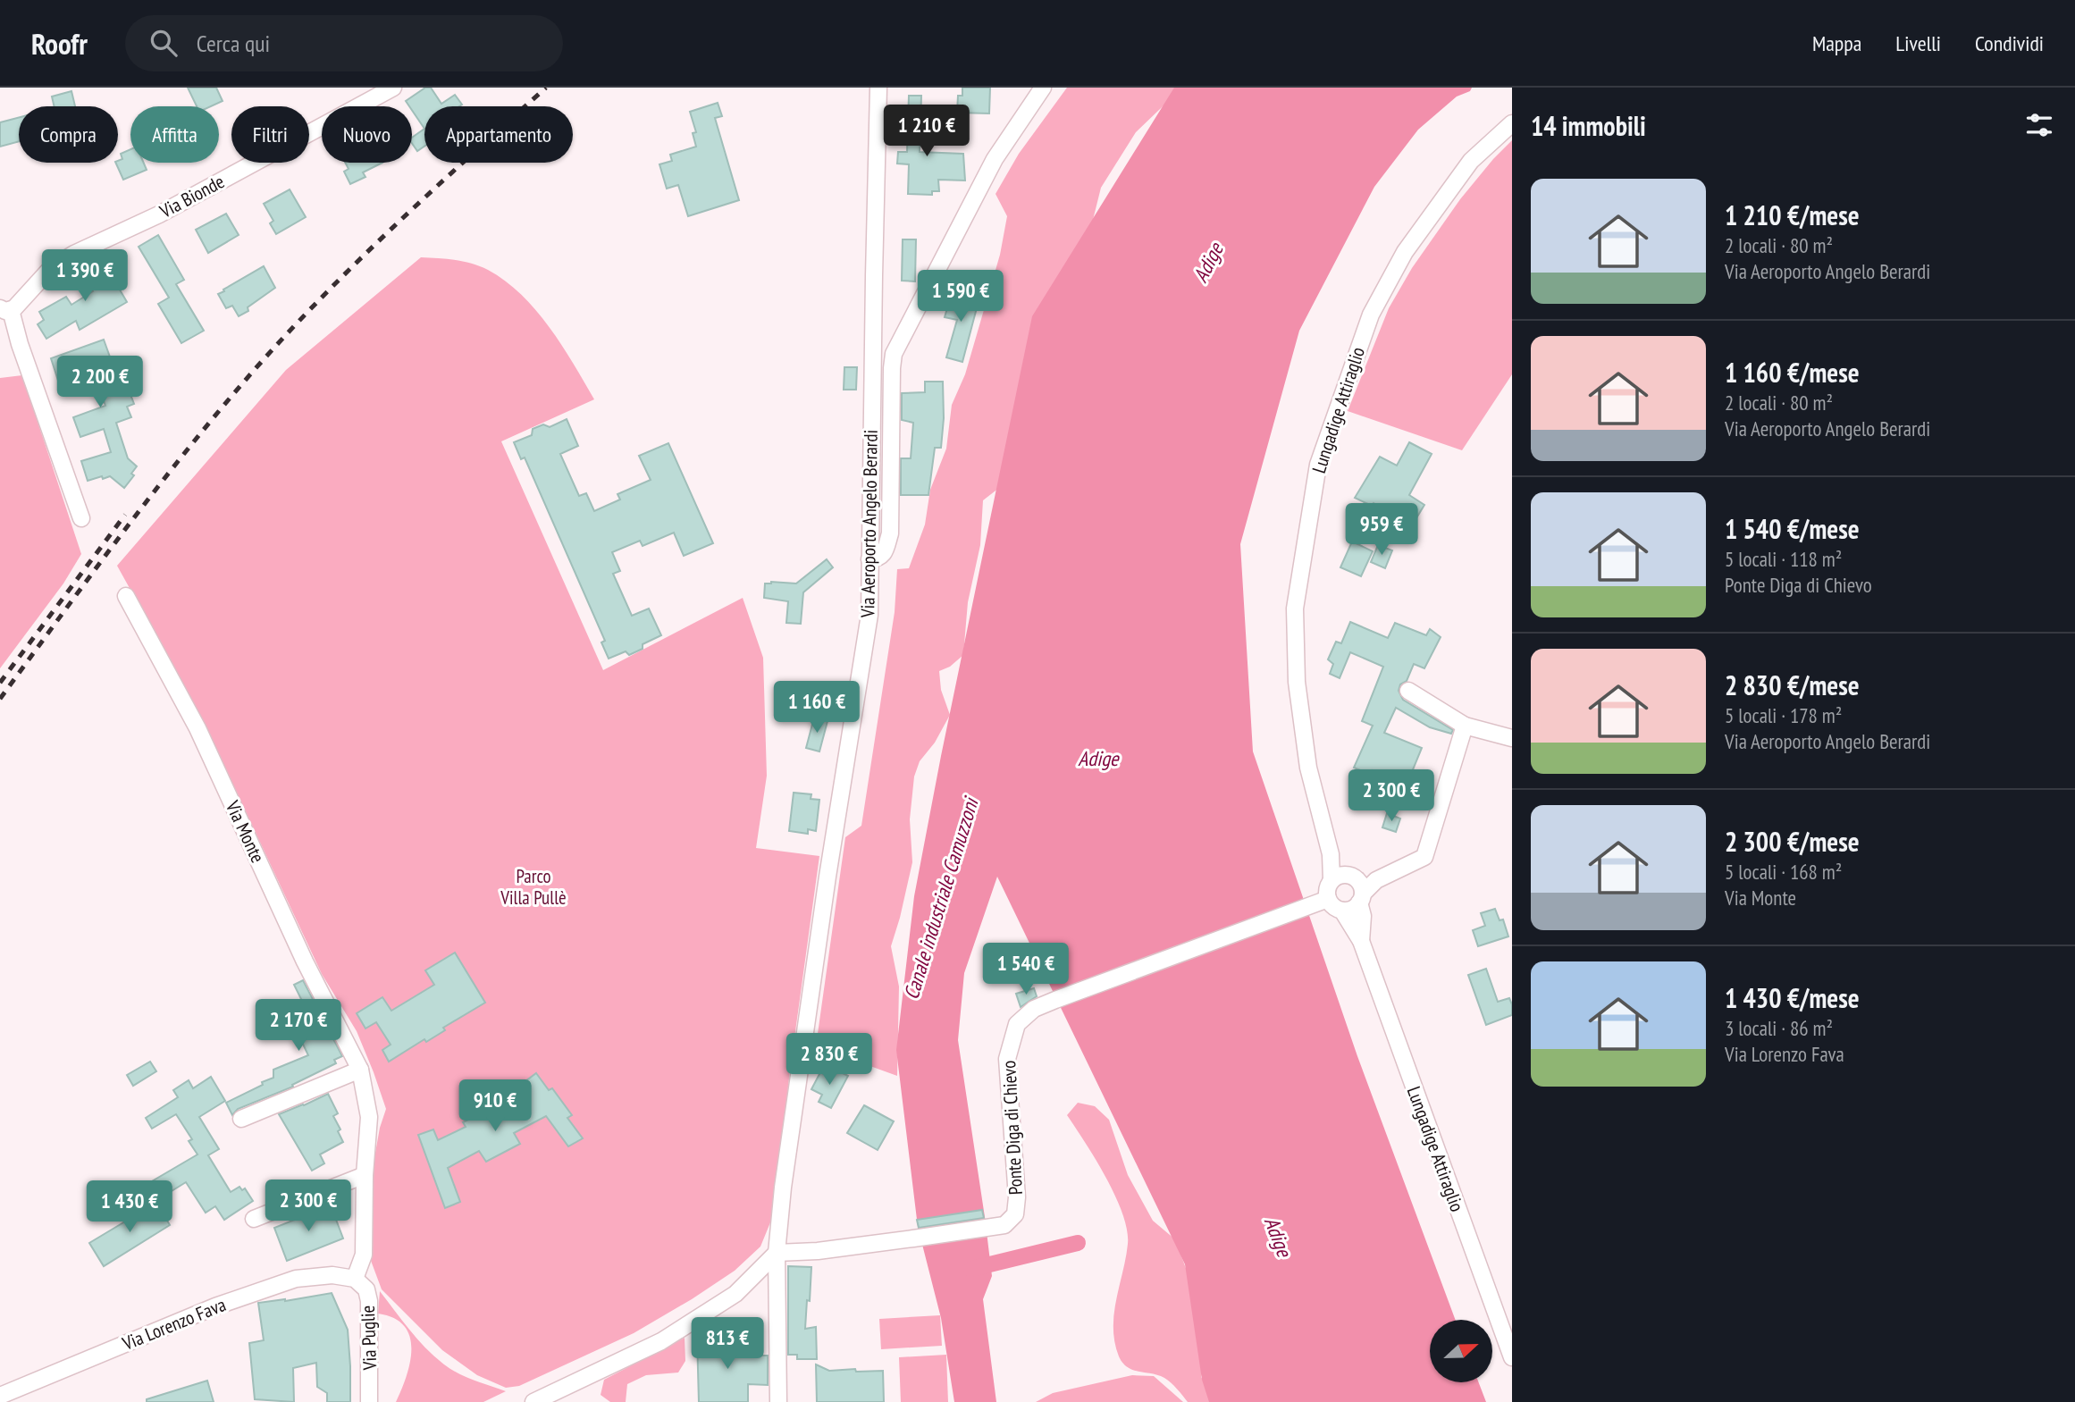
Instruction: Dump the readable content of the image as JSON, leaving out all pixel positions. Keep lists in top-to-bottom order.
{
  "streets": {
    "street": [
      "Via Bionde",
      "Lungadige Attiraglio",
      "Via Aeroporto Angelo Berardi",
      "Via Monte",
      "Ponte Diga di Chievo",
      "Via Lorenzo Fava",
      "Via Puglie"
    ]
  },
  "crossings": [
    ["Lungadige Attiraglio", "Ponte Diga di Chievo"],
    ["Via Aeroporto Angelo Berardi", "Ponte Diga di Chievo"],
    ["Via Monte", "Via Lorenzo Fava"],
    ["Via Monte", "Via Puglie"],
    ["Via Lorenzo Fava", "Via Puglie"]
  ],
  "water": ["Adige", "Canale industriale Camuzzoni"],
  "parks": ["Parco Villa Pullè"],
  "north": "right",
  "page": {
    "header": "Roofr",
    "search": "Cerca qui",
    "nav": ["Mappa", "Livelli", "Condividi"],
    "heading": "14 immobili",
    "price": [
      "1 210 €",
      "1 390 €",
      "1 590 €",
      "2 200 €",
      "959 €",
      "1 160 €",
      "2 300 €",
      "1 540 €",
      "2 170 €",
      "2 830 €",
      "910 €",
      "2 300 €",
      "1 430 €",
      "813 €"
    ],
    "chip": [
      "Compra",
      "Affitta",
      "Filtri",
      "Nuovo",
      "Appartamento"
    ],
    "list": [
      {
        "name": "1 210 €/mese",
        "note": "2 locali · 80 m² · Via Aeroporto Angelo Berardi"
      },
      {
        "name": "1 160 €/mese",
        "note": "2 locali · 80 m² · Via Aeroporto Angelo Berardi"
      },
      {
        "name": "1 540 €/mese",
        "note": "5 locali · 118 m² · Ponte Diga di Chievo"
      },
      {
        "name": "2 830 €/mese",
        "note": "5 locali · 178 m² · Via Aeroporto Angelo Berardi"
      },
      {
        "name": "2 300 €/mese",
        "note": "5 locali · 168 m² · Via Monte"
      },
      {
        "name": "1 430 €/mese",
        "note": "3 locali · 86 m² · Via Lorenzo Fava"
      }
    ]
  }
}
